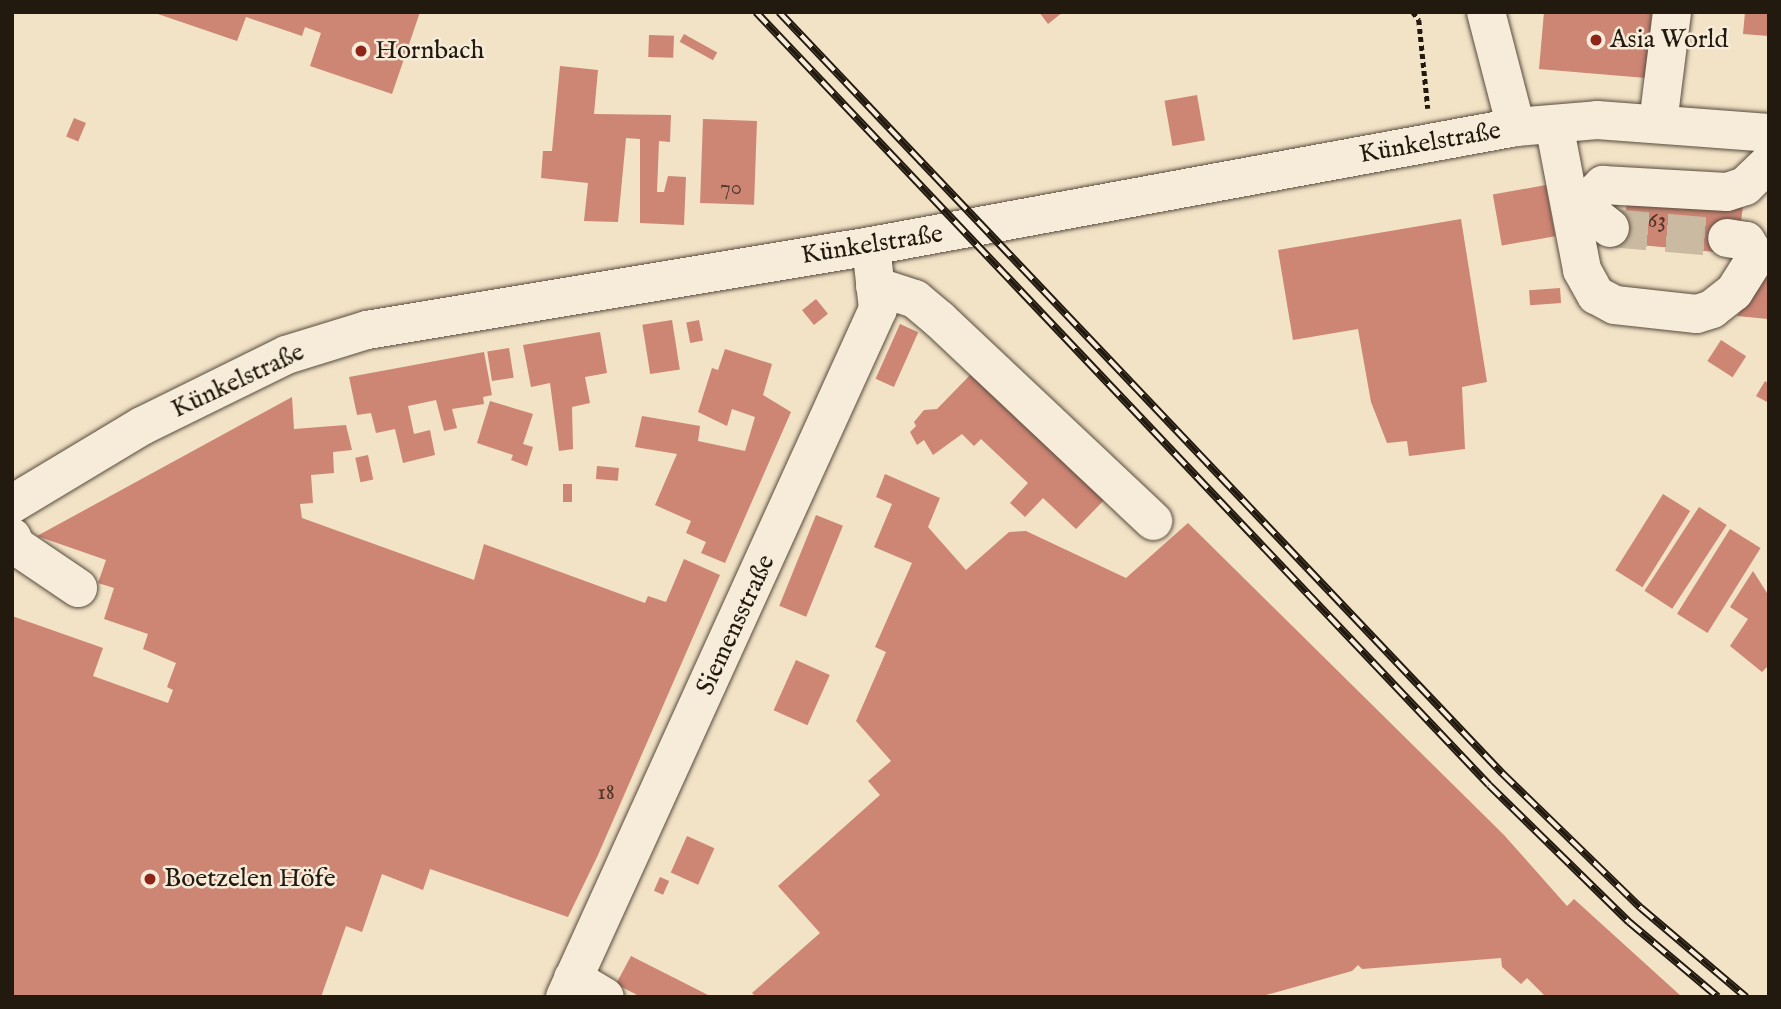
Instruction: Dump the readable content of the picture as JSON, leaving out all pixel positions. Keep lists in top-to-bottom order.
{
  "streets": {
    "street": ["Künkelstraße", "Siemensstraße"]
  },
  "crossings": [
    ["Künkelstraße", "Siemensstraße"]
  ],
  "places": ["Asia World", "Hornbach", "Boetzelen Höfe"],
  "house_numbers": ["70", "63", "18"]
}
